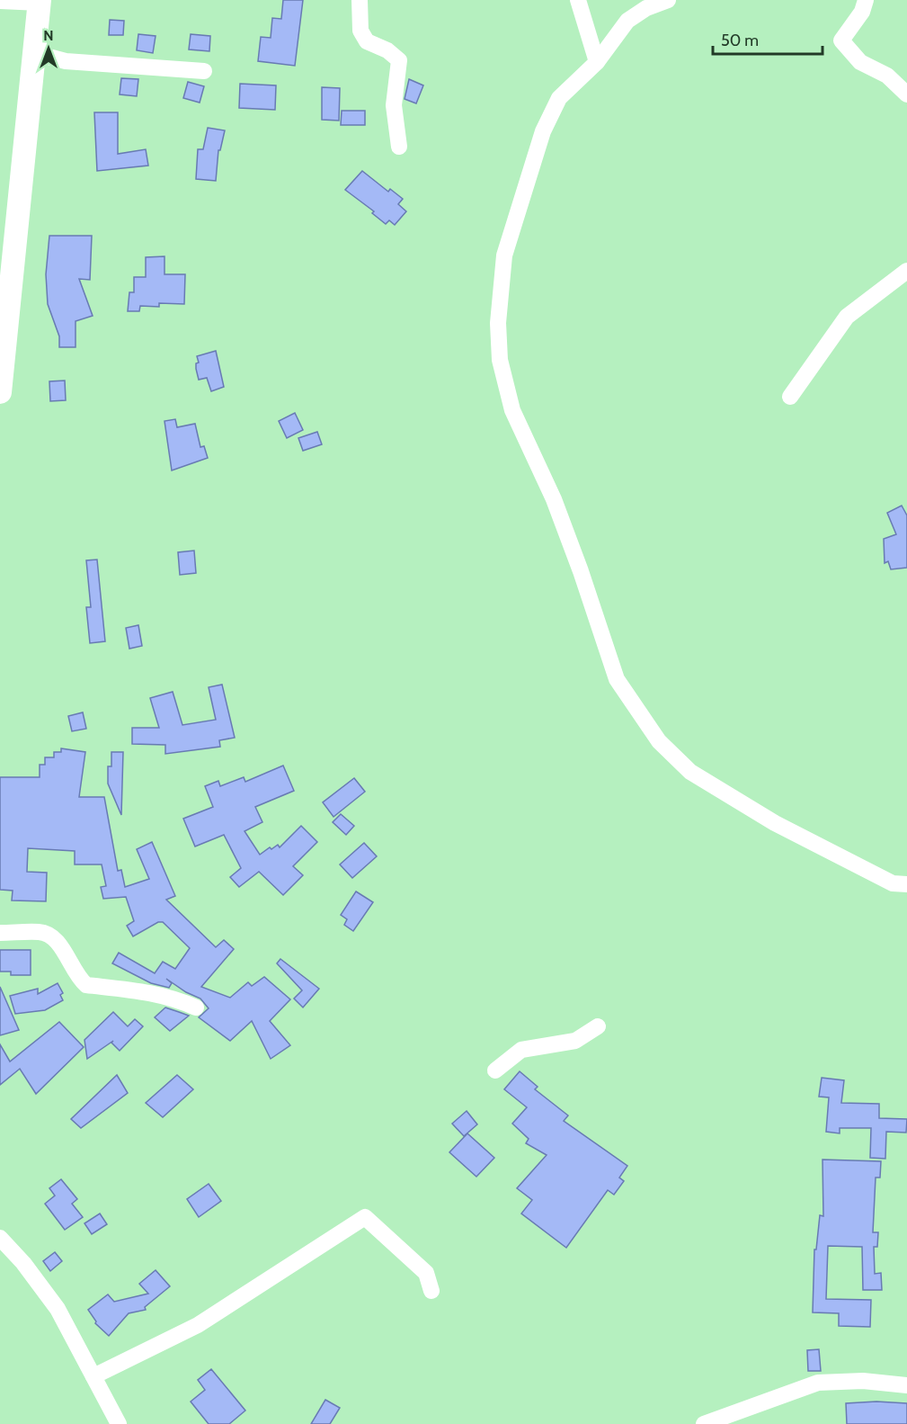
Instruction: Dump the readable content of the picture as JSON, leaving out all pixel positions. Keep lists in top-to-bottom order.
{
  "scale_bar": "50 m",
  "north": "top"
}
